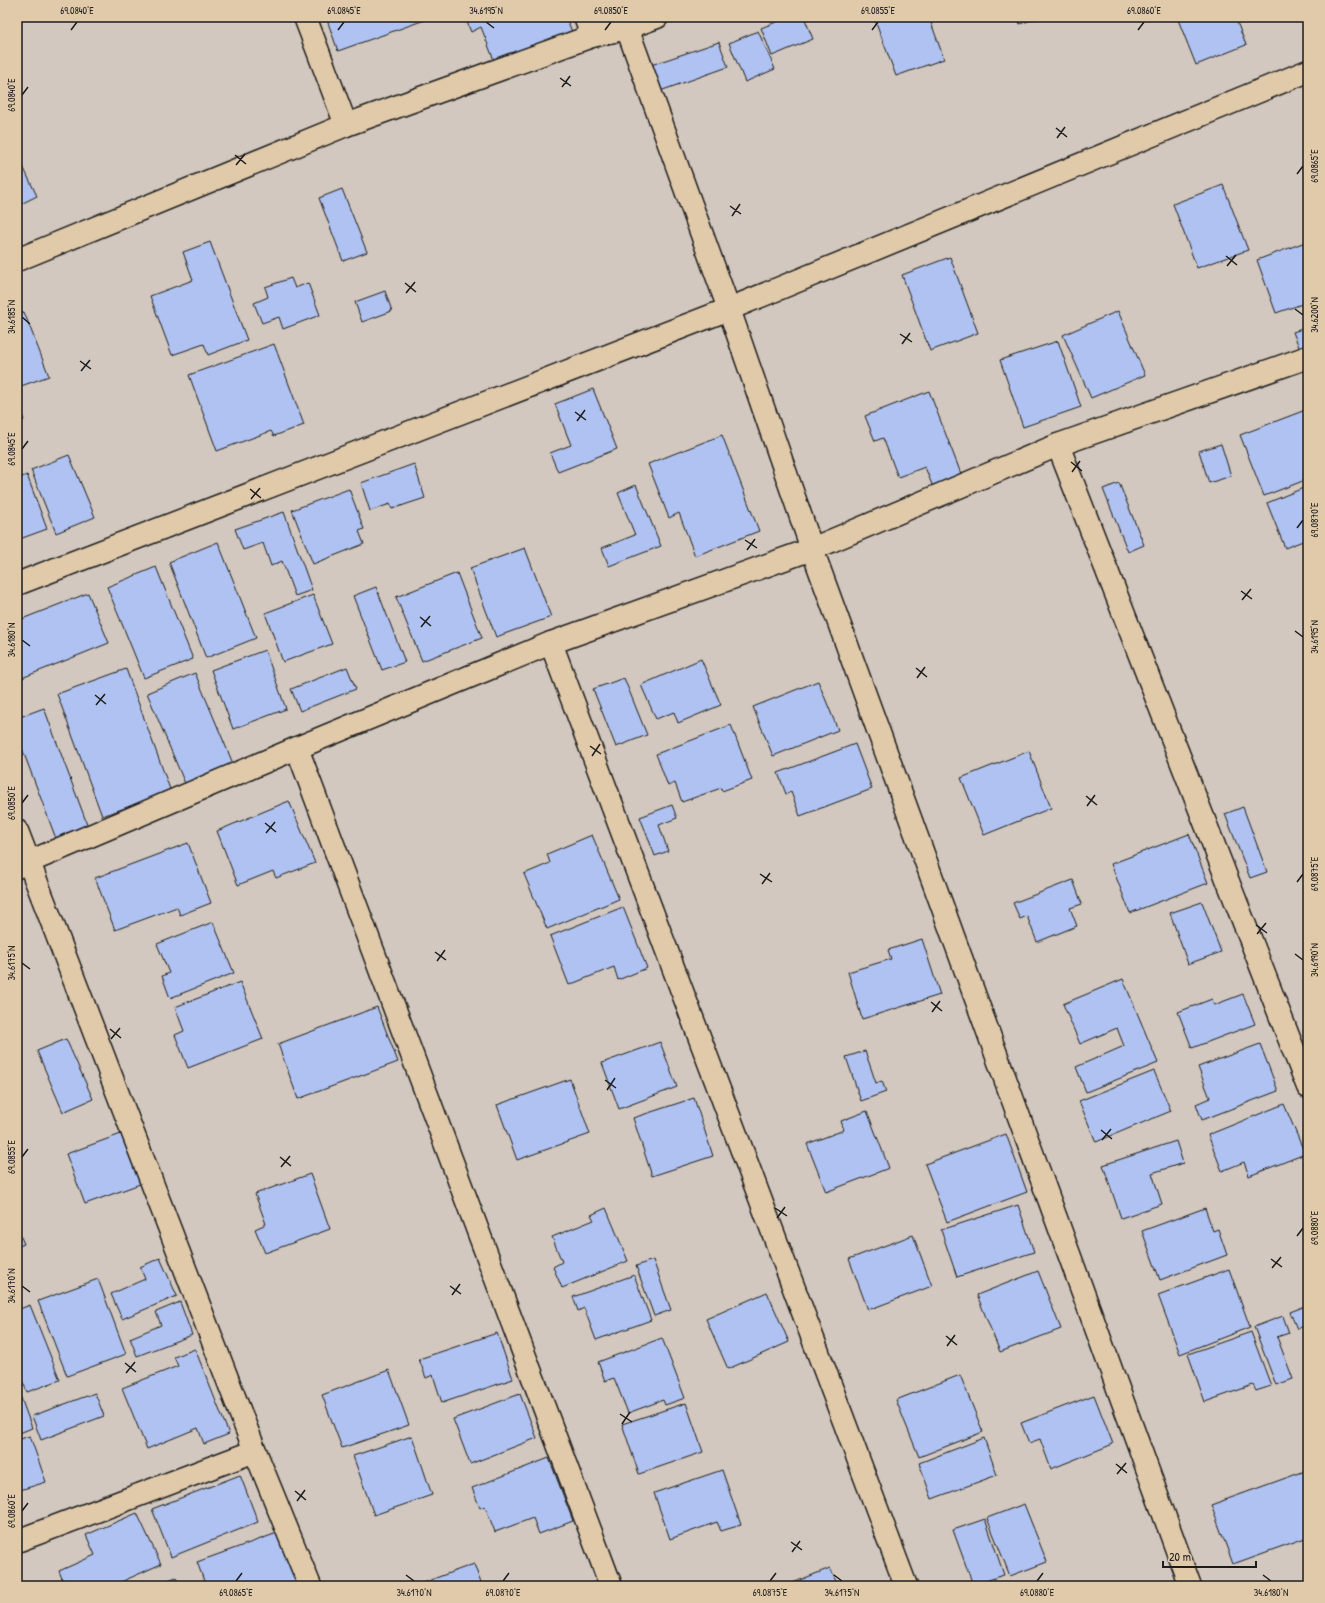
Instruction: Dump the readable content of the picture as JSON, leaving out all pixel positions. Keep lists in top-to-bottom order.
{
  "scale_bar": "20 m",
  "coordinates": [
    "69.0840°E",
    "69.0845°E",
    "34.6195°N",
    "69.0850°E",
    "69.0855°E",
    "69.0860°E",
    "69.0865°E",
    "34.6200°N",
    "34.6185°N",
    "69.0870°E",
    "34.6180°N",
    "69.0875°E",
    "34.6190°N",
    "34.6175°N",
    "69.0880°E",
    "34.6170°N"
  ]
}
